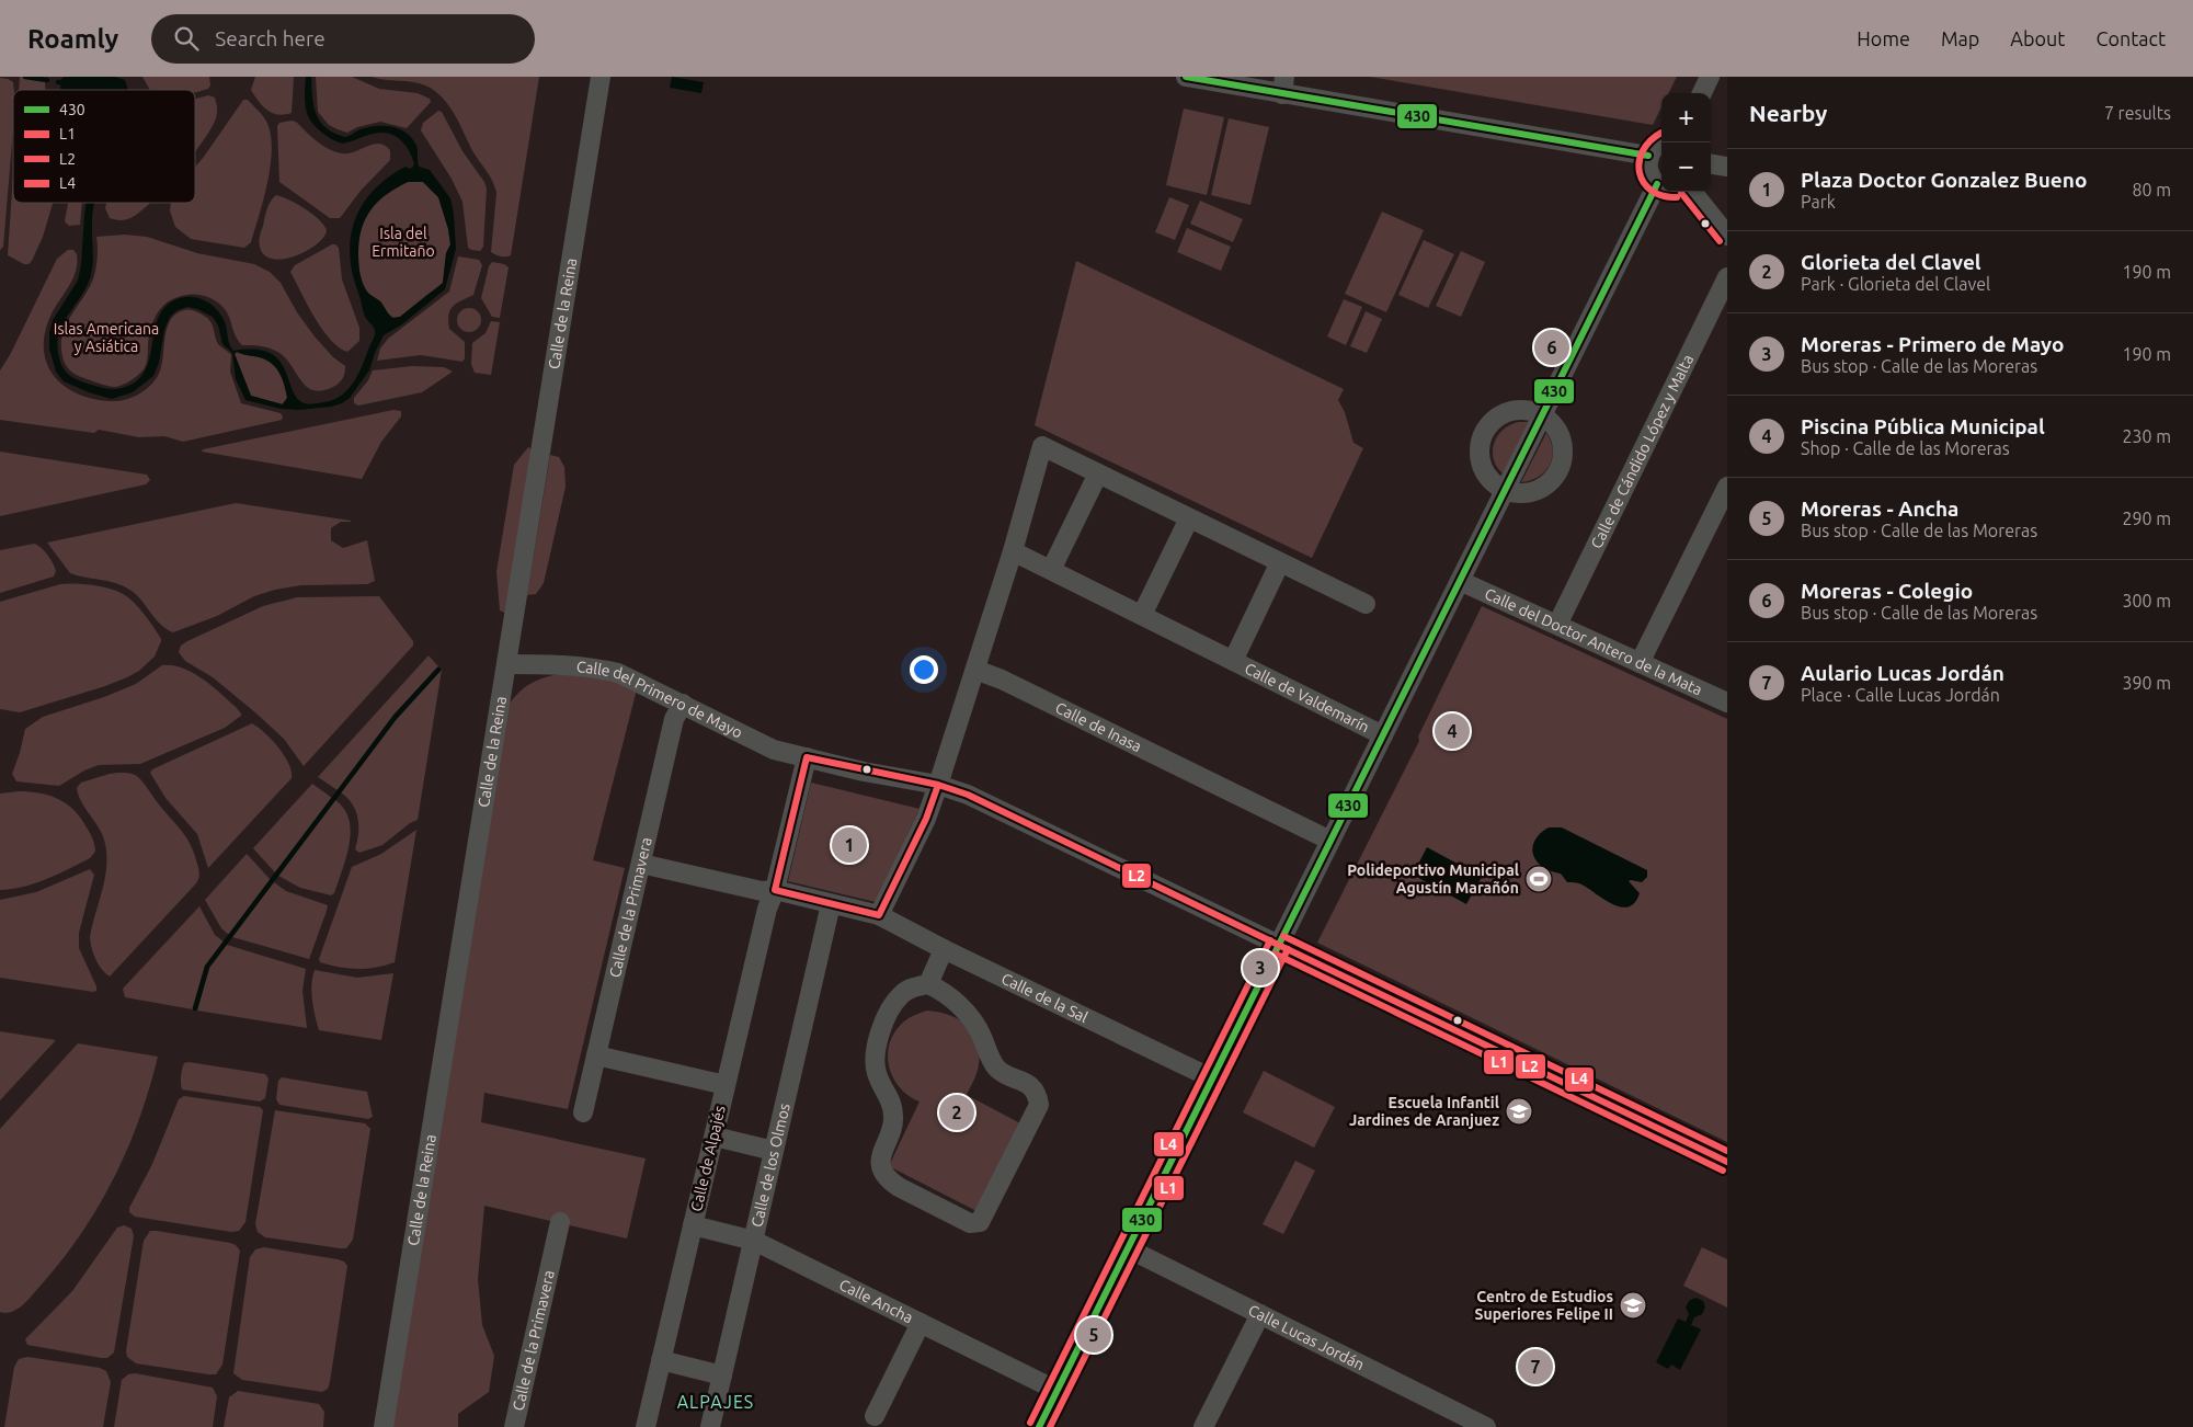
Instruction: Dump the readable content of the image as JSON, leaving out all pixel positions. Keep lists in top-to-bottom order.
{
  "streets": {
    "street": [
      "Calle de la Reina",
      "Calle de Cándido López y Malta",
      "Calle del Doctor Antero de la Mata",
      "Calle de Valdemarín",
      "Calle del Primero de Mayo",
      "Calle de Inasa",
      "Calle de la Primavera",
      "Calle de la Sal",
      "Calle de Alpajés",
      "Calle de los Olmos",
      "Calle Ancha",
      "Calle Lucas Jordán"
    ]
  },
  "crossings": [
    ["Calle de la Reina", "Calle del Primero de Mayo"],
    ["Calle de Cándido López y Malta", "Calle del Doctor Antero de la Mata"],
    ["Calle del Primero de Mayo", "Calle de la Primavera"],
    ["Calle del Primero de Mayo", "Calle de Alpajés"],
    ["Calle de la Sal", "Calle de Alpajés"],
    ["Calle de la Sal", "Calle de los Olmos"],
    ["Calle de Alpajés", "Calle Ancha"],
    ["Calle de los Olmos", "Calle Ancha"]
  ],
  "districts": ["ALPAJES"],
  "parks": ["Isla del Ermitaño", "Islas Americana y Asiática"],
  "places": {
    "sports": ["Polideportivo Municipal Agustín Marañón"],
    "school or university": ["Escuela Infantil Jardines de Aranjuez", "Centro de Estudios Superiores Felipe II"]
  },
  "lines": [
    "transit line 430",
    "transit line L1",
    "transit line L2",
    "transit line L4"
  ],
  "legend": [
    "430",
    "L1",
    "L2",
    "L4"
  ],
  "page": {
    "header": "Roamly",
    "search": "Search here",
    "nav": [
      "Home",
      "Map",
      "About",
      "Contact"
    ],
    "heading": ["Nearby", "7 results"],
    "map_buttons": ["+", "−"],
    "list": [
      {
        "mark": "1",
        "name": "Plaza Doctor Gonzalez Bueno",
        "note": "Park",
        "value": "80 m"
      },
      {
        "mark": "2",
        "name": "Glorieta del Clavel",
        "note": "Park · Glorieta del Clavel",
        "value": "190 m"
      },
      {
        "mark": "3",
        "name": "Moreras - Primero de Mayo",
        "note": "Bus stop · Calle de las Moreras",
        "value": "190 m"
      },
      {
        "mark": "4",
        "name": "Piscina Pública Municipal",
        "note": "Shop · Calle de las Moreras",
        "value": "230 m"
      },
      {
        "mark": "5",
        "name": "Moreras - Ancha",
        "note": "Bus stop · Calle de las Moreras",
        "value": "290 m"
      },
      {
        "mark": "6",
        "name": "Moreras - Colegio",
        "note": "Bus stop · Calle de las Moreras",
        "value": "300 m"
      },
      {
        "mark": "7",
        "name": "Aulario Lucas Jordán",
        "note": "Place · Calle Lucas Jordán",
        "value": "390 m"
      }
    ],
    "pins": [
      "6",
      "4",
      "1",
      "3",
      "2",
      "5",
      "7"
    ]
  }
}
